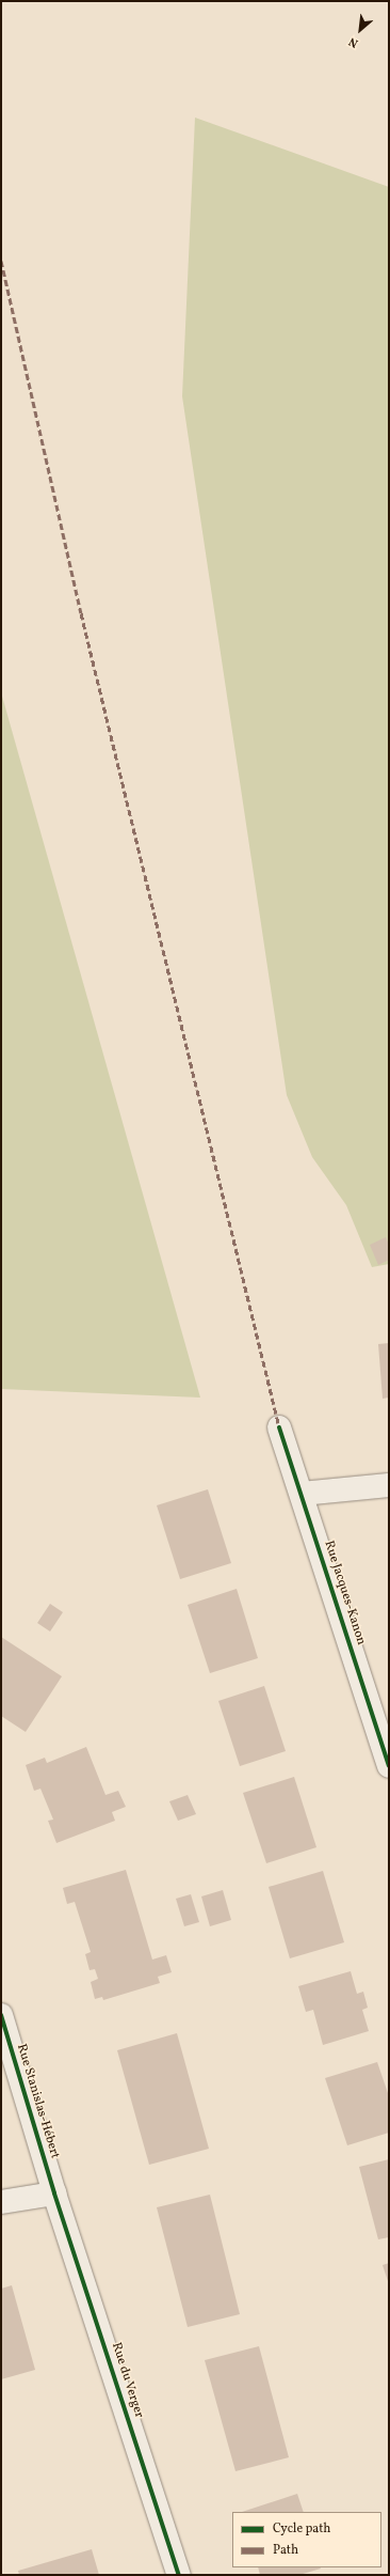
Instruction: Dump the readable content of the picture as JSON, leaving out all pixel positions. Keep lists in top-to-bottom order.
{
  "streets": {
    "street": ["Rue Jacques-Kanon", "Rue Stanislas-Hébert", "Rue du Verger"]
  },
  "crossings": [
    ["Rue Stanislas-Hébert", "Rue du Verger"]
  ],
  "legend": ["Cycle path", "Path"],
  "north": "bottom left"
}
